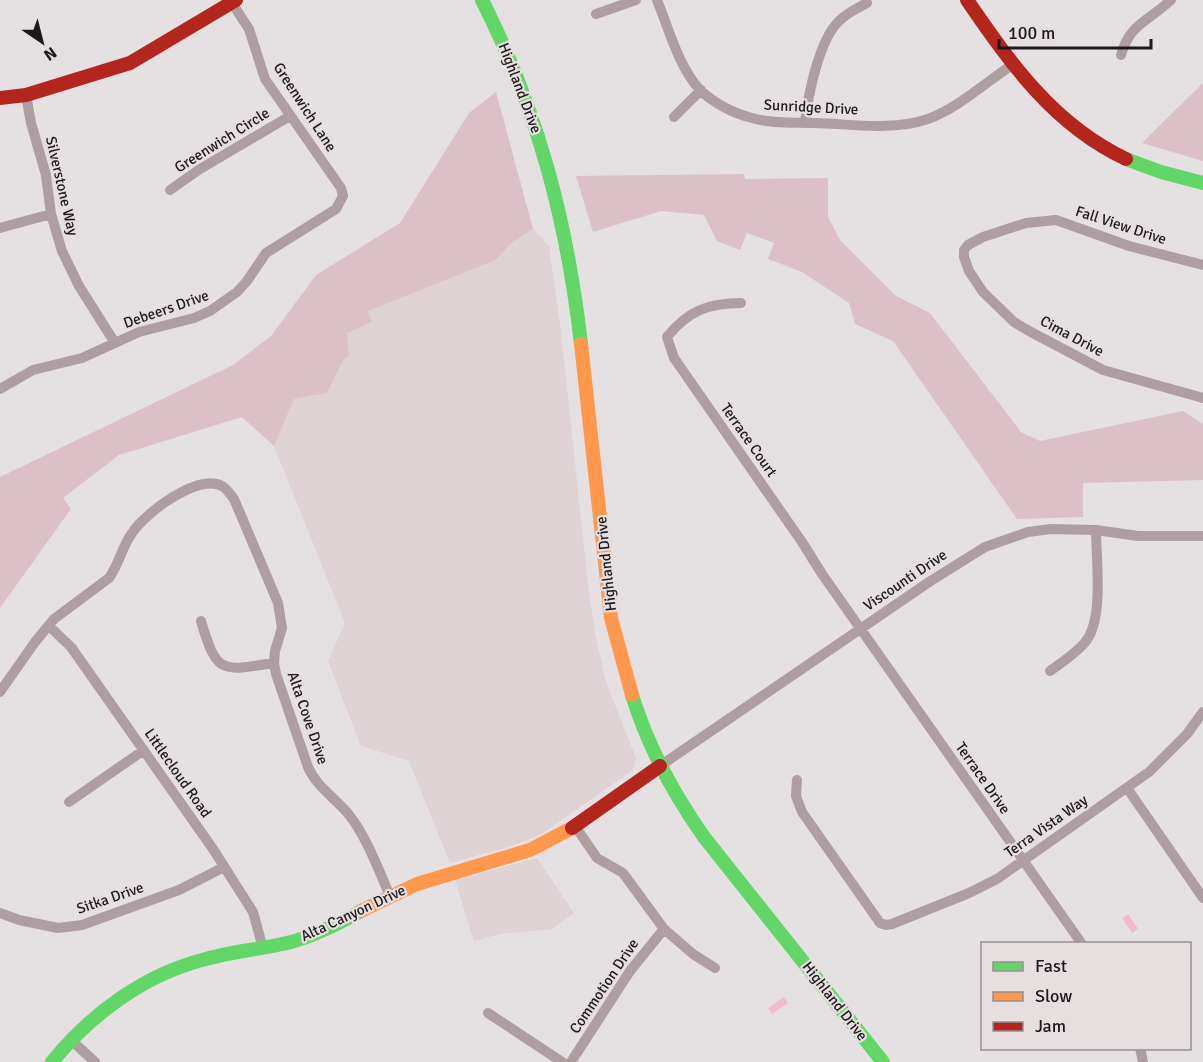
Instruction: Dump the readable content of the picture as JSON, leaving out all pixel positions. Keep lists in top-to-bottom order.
{
  "streets": {
    "street": [
      "Highland Drive",
      "Greenwich Lane",
      "Sunridge Drive",
      "Greenwich Circle",
      "Silverstone Way",
      "Fall View Drive",
      "Debeers Drive",
      "Cima Drive",
      "Terrace Court",
      "Viscounti Drive",
      "Alta Cove Drive",
      "Littlecloud Road",
      "Terrace Drive",
      "Terra Vista Way",
      "Sitka Drive",
      "Alta Canyon Drive",
      "Commotion Drive"
    ]
  },
  "crossings": [
    ["Highland Drive", "Viscounti Drive"],
    ["Highland Drive", "Alta Canyon Drive"],
    ["Greenwich Lane", "Greenwich Circle"],
    ["Greenwich Lane", "Debeers Drive"],
    ["Silverstone Way", "Debeers Drive"],
    ["Fall View Drive", "Cima Drive"],
    ["Terrace Court", "Viscounti Drive"],
    ["Terrace Court", "Terrace Drive"],
    ["Viscounti Drive", "Terrace Drive"],
    ["Viscounti Drive", "Alta Canyon Drive"],
    ["Alta Cove Drive", "Littlecloud Road"],
    ["Alta Cove Drive", "Alta Canyon Drive"],
    ["Littlecloud Road", "Sitka Drive"],
    ["Littlecloud Road", "Alta Canyon Drive"],
    ["Terrace Drive", "Terra Vista Way"]
  ],
  "legend": ["Fast", "Slow", "Jam"],
  "scale_bar": "100 m",
  "north": "bottom right"
}
